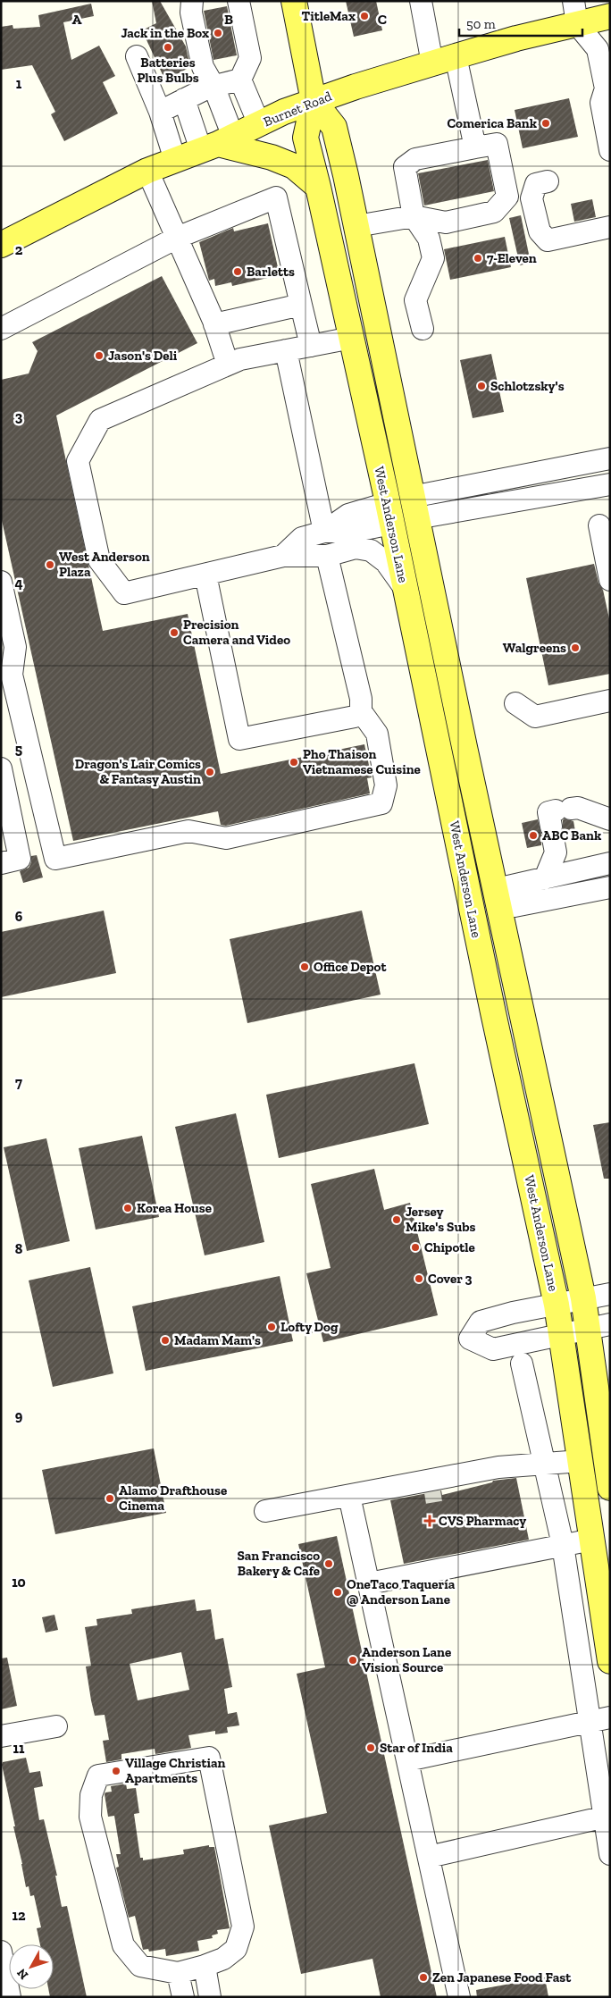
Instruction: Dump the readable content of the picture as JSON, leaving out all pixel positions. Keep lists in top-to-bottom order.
{
  "streets": {
    "main road": ["Burnet Road", "West Anderson Lane"]
  },
  "crossings": [
    ["Burnet Road", "West Anderson Lane"]
  ],
  "places": {
    "other": [
      "TitleMax",
      "Jack in the Box",
      "Batteries Plus Bulbs",
      "Comerica Bank",
      "7-Eleven",
      "Barletts",
      "Jason's Deli",
      "Schlotzsky's",
      "West Anderson Plaza",
      "Precision Camera and Video",
      "Walgreens",
      "Pho Thaison Vietnamese Cuisine",
      "Dragon's Lair Comics & Fantasy Austin",
      "ABC Bank",
      "Office Depot",
      "Korea House",
      "Jersey Mike's Subs",
      "Chipotle",
      "Cover 3",
      "Lofty Dog",
      "Madam Mam's",
      "Alamo Drafthouse Cinema",
      "San Francisco Bakery & Cafe",
      "OneTaco Taquería @ Anderson Lane",
      "Anderson Lane Vision Source",
      "Star of India",
      "Village Christian Apartments",
      "Zen Japanese Food Fast"
    ],
    "health": ["CVS Pharmacy"]
  },
  "scale_bar": "50 m",
  "north": "bottom left",
  "grid": {
    "columns": ["A", "B", "C"],
    "rows": [
      "1",
      "2",
      "3",
      "4",
      "5",
      "6",
      "7",
      "8",
      "9",
      "10",
      "11",
      "12"
    ]
  }
}
